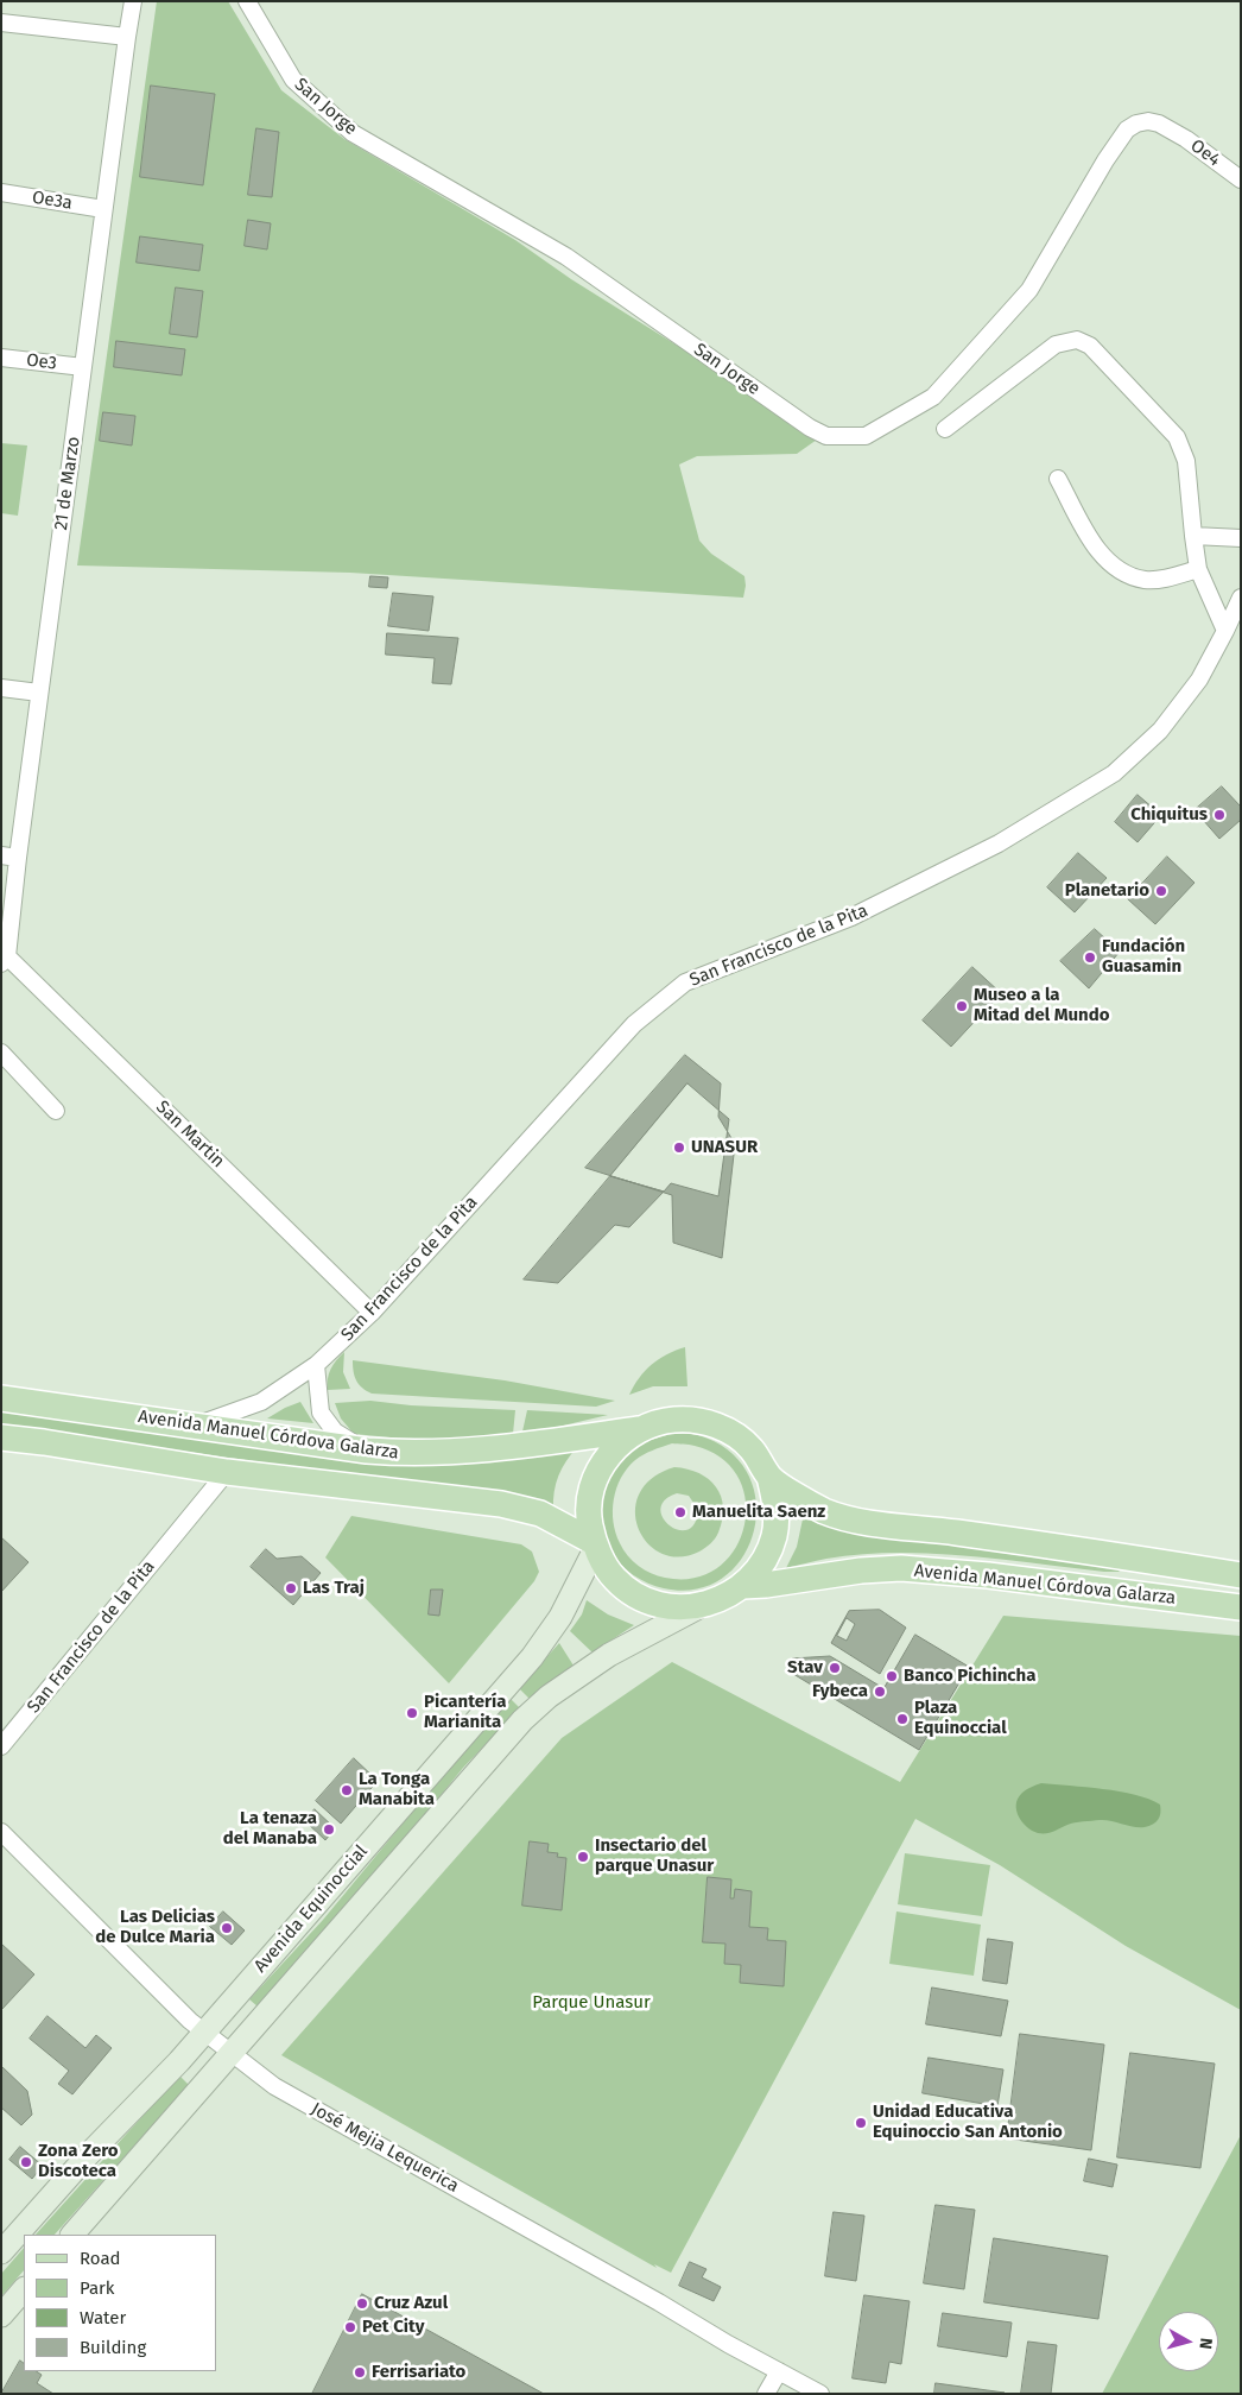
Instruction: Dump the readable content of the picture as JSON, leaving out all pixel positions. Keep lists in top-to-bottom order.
{
  "streets": {
    "main road": ["Avenida Manuel Córdova Galarza", "Avenida Equinoccial"],
    "street": [
      "San Jorge",
      "Oe4",
      "Oe3a",
      "Oe3",
      "21 de Marzo",
      "San Francisco de la Pita",
      "San Martin",
      "José Mejia Lequerica"
    ]
  },
  "crossings": [
    ["San Jorge", "Oe4"],
    ["Oe3a", "21 de Marzo"],
    ["Oe3", "21 de Marzo"],
    ["21 de Marzo", "San Martin"],
    ["San Francisco de la Pita", "San Martin"],
    ["San Francisco de la Pita", "Avenida Manuel Córdova Galarza"],
    ["Avenida Manuel Córdova Galarza", "Avenida Equinoccial"],
    ["Avenida Equinoccial", "José Mejia Lequerica"]
  ],
  "parks": ["Parque Unasur"],
  "places": [
    "Chiquitus",
    "Planetario",
    "Fundación Guasamin",
    "Museo a la Mitad del Mundo",
    "UNASUR",
    "Manuelita Saenz",
    "Las Traj",
    "Stav",
    "Banco Pichincha",
    "Fybeca",
    "Picantería Marianita",
    "Plaza Equinoccial",
    "La Tonga Manabita",
    "La tenaza del Manaba",
    "Insectario del parque Unasur",
    "Las Delicias de Dulce Maria",
    "Unidad Educativa Equinoccio San Antonio",
    "Zona Zero Discoteca",
    "Cruz Azul",
    "Pet City",
    "Ferrisariato"
  ],
  "legend": [
    "Road",
    "Park",
    "Water",
    "Building"
  ],
  "north": "right"
}
